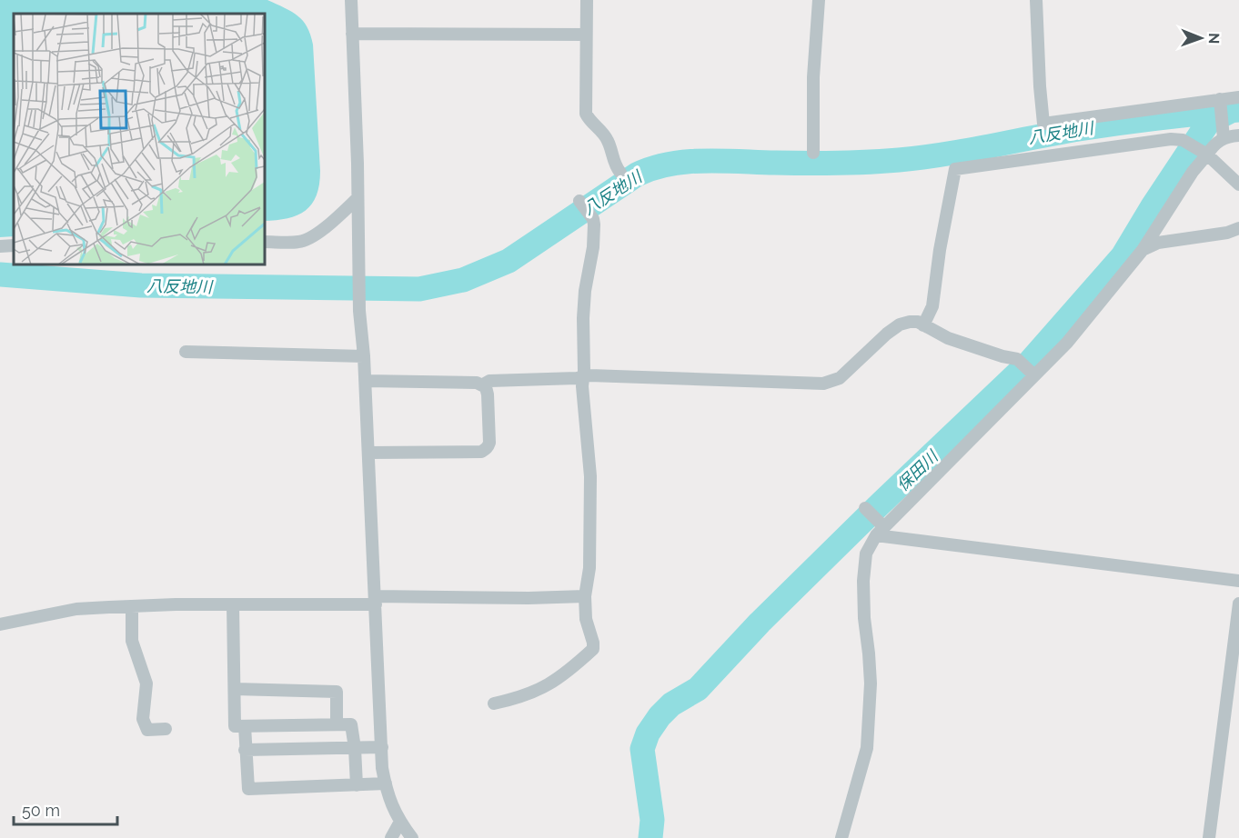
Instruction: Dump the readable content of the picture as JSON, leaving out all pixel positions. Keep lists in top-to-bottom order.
{
  "water": ["八反地川", "保田川"],
  "scale_bar": "50 m",
  "north": "right"
}
